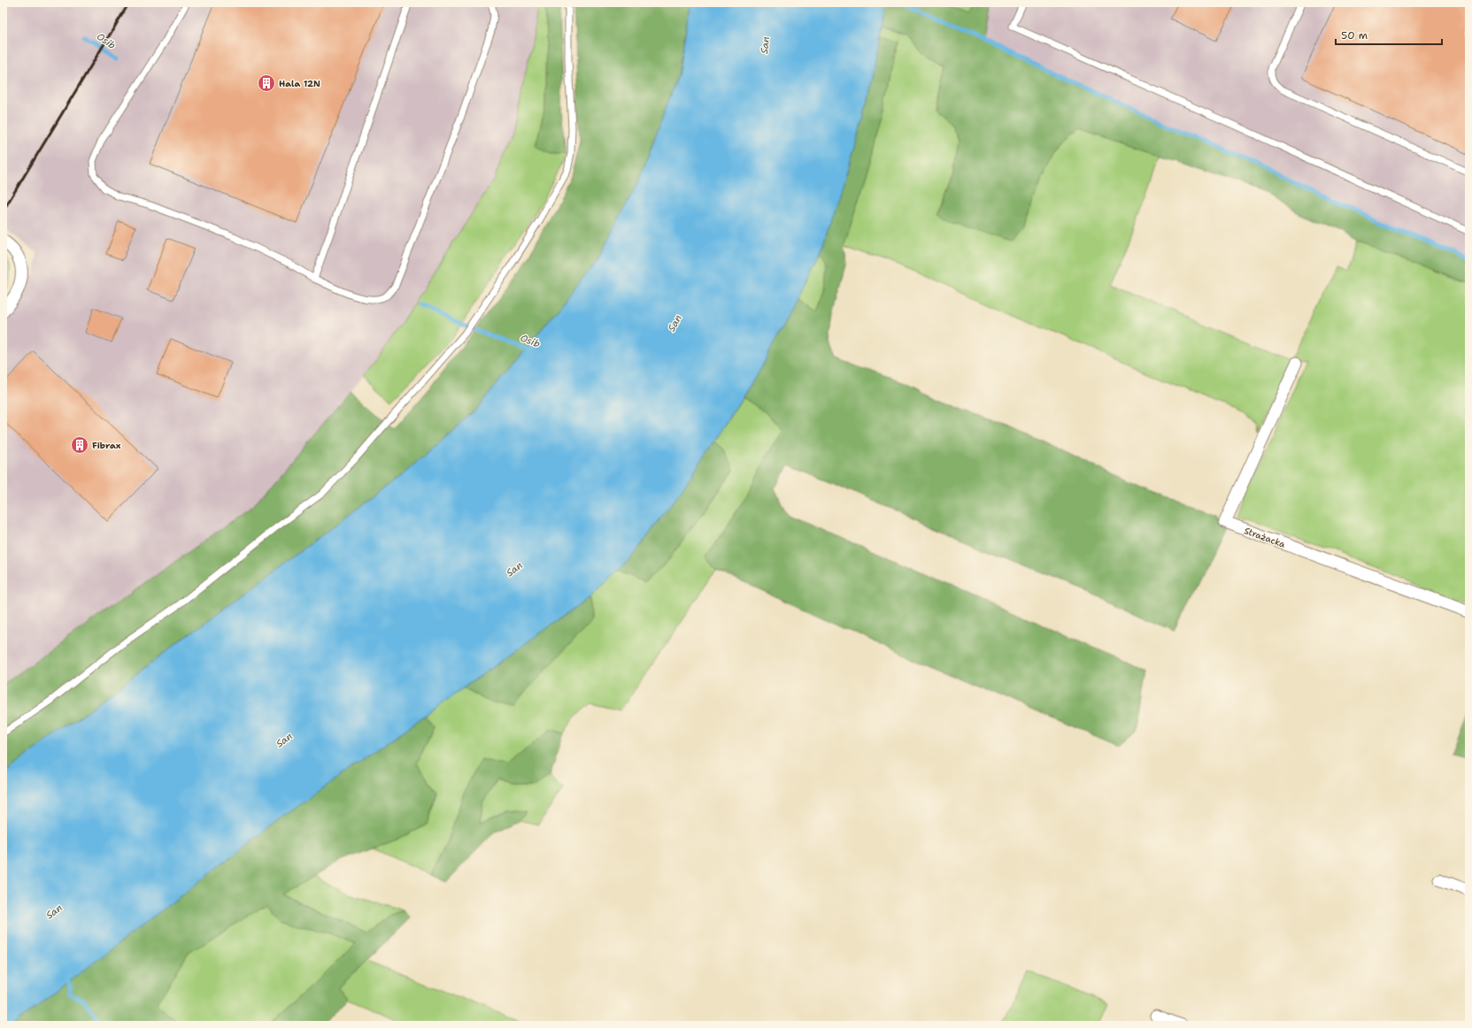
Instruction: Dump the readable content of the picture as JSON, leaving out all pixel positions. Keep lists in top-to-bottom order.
{
  "streets": {
    "street": ["Strażacka"]
  },
  "water": ["Osib", "San"],
  "places": {
    "building": ["Hala 12N", "Fibrax"]
  },
  "scale_bar": "50 m"
}
